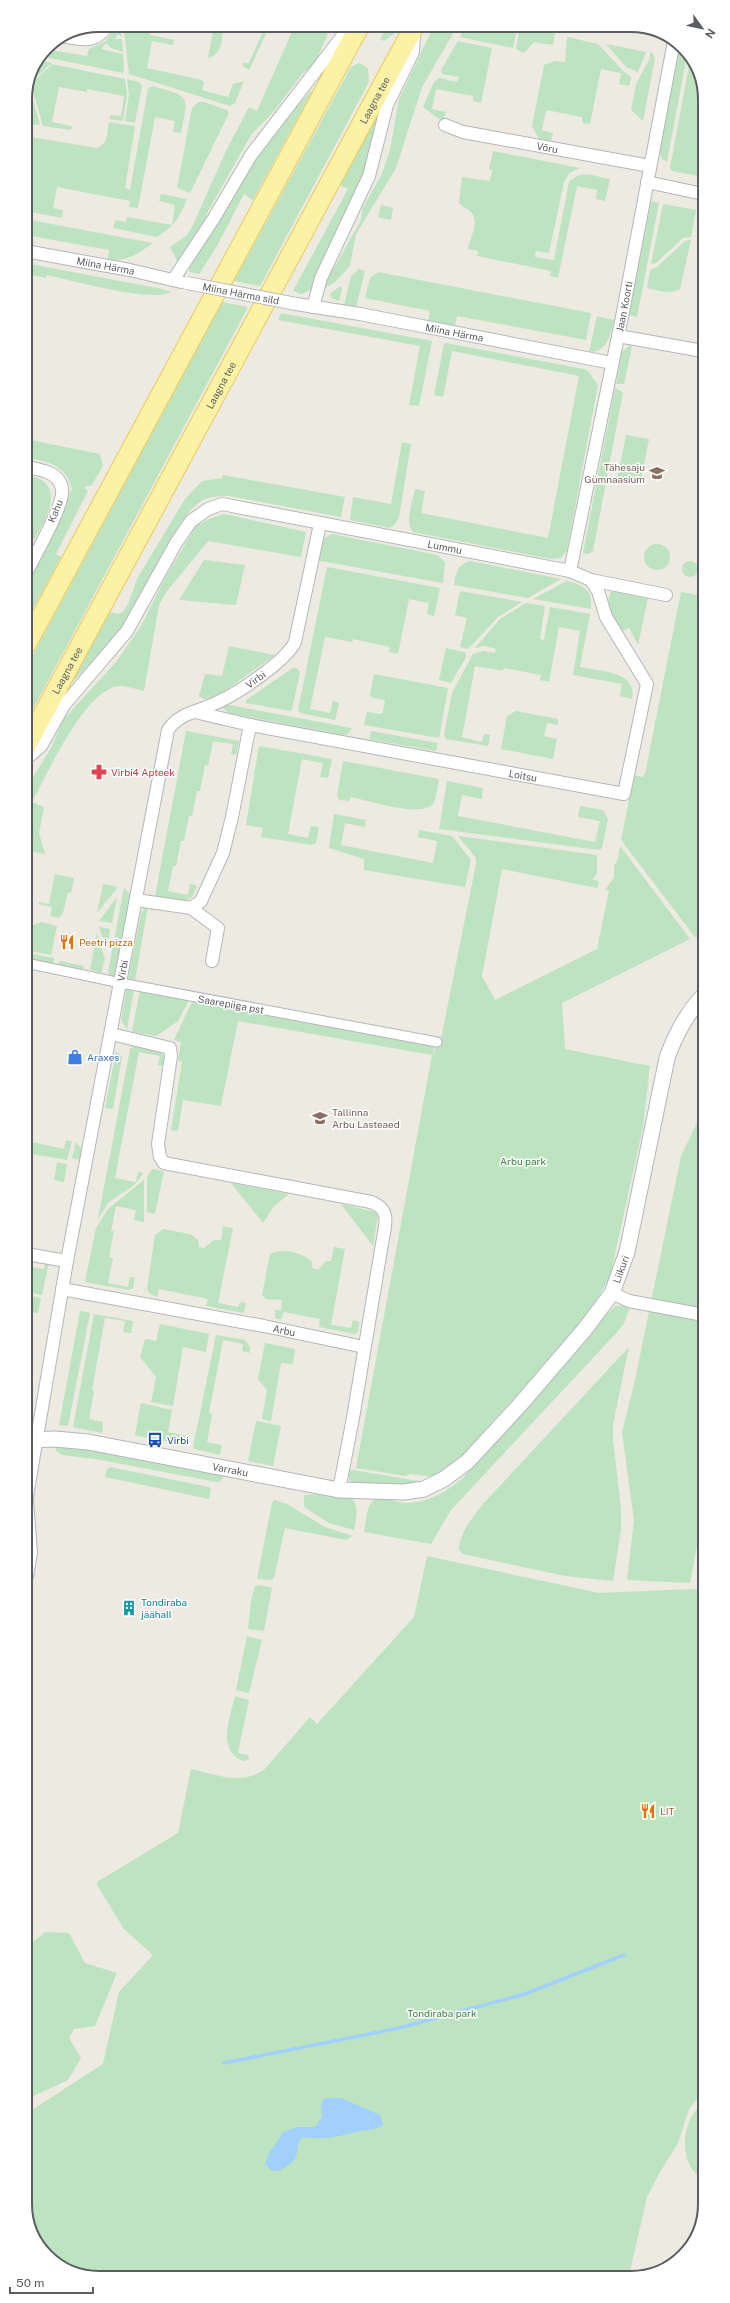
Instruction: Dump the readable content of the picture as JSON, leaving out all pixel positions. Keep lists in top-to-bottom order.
{
  "streets": {
    "main road": ["Laagna tee"],
    "street": [
      "Võru",
      "Miina Härma",
      "Miina Härma sild",
      "Jaan Koorti",
      "Kahu",
      "Lummu",
      "Virbi",
      "Loitsu",
      "Saarepiiga pst",
      "Liikuri",
      "Arbu",
      "Varraku"
    ]
  },
  "crossings": [
    ["Võru", "Jaan Koorti"],
    ["Miina Härma", "Miina Härma sild"],
    ["Miina Härma", "Jaan Koorti"],
    ["Jaan Koorti", "Lummu"],
    ["Lummu", "Virbi"],
    ["Lummu", "Loitsu"],
    ["Virbi", "Loitsu"],
    ["Virbi", "Saarepiiga pst"],
    ["Virbi", "Arbu"],
    ["Liikuri", "Varraku"]
  ],
  "parks": ["Arbu park", "Tondiraba park"],
  "places": {
    "school or university": ["Tähesaju Gümnaasium", "Tallinna Arbu Lasteaed"],
    "pharmacy": ["Virbi4 Apteek"],
    "restaurant": ["Peetri pizza", "LIT"],
    "shop": ["Araxes"],
    "bus stop": ["Virbi"],
    "building": ["Tondiraba jäähall"]
  },
  "scale_bar": "50 m",
  "north": "bottom right"
}
